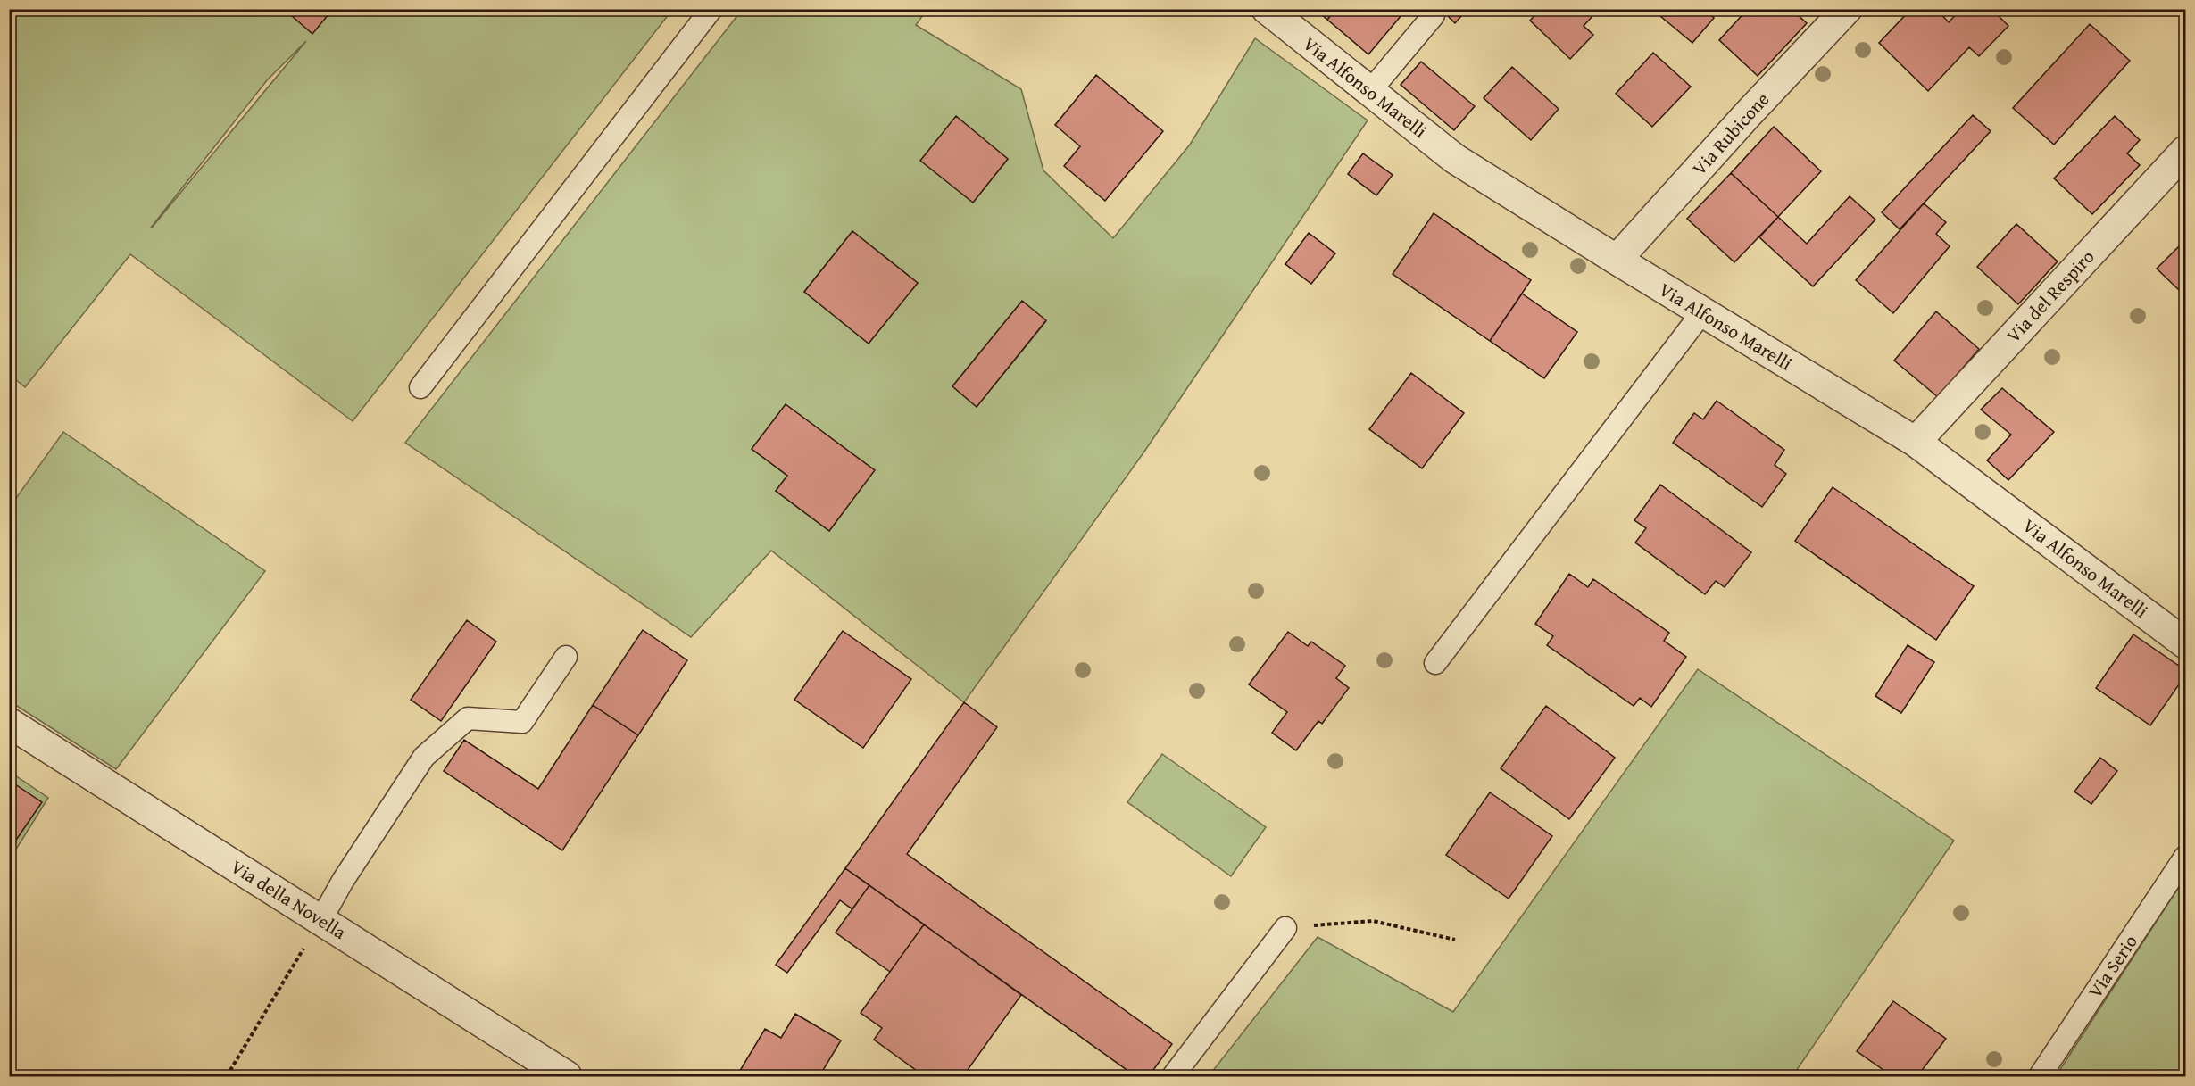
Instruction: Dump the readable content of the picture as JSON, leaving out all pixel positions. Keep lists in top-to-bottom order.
{
  "streets": {
    "street": [
      "Via Alfonso Marelli",
      "Via Rubicone",
      "Via del Respiro",
      "Via della Novella"
    ],
    "lane": ["Via Serio"]
  },
  "crossings": [
    ["Via Alfonso Marelli", "Via Rubicone"],
    ["Via Alfonso Marelli", "Via del Respiro"]
  ]
}
